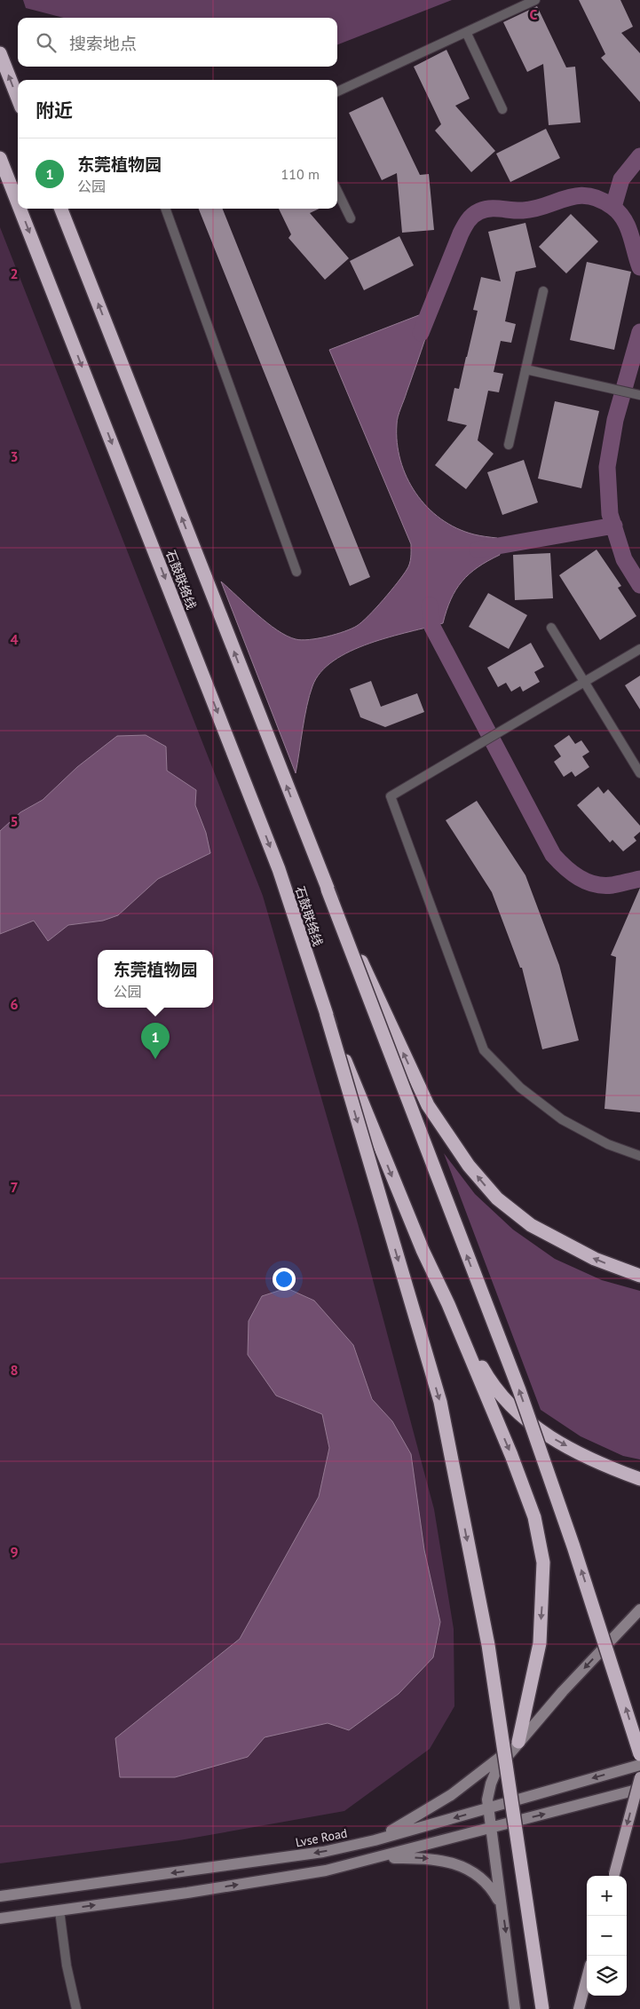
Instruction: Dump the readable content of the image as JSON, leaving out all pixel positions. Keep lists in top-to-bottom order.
{
  "streets": {
    "highway": ["石鼓联络线"],
    "main road": ["Lvse Road"]
  },
  "page": {
    "search": "搜索地点",
    "heading": "附近",
    "list": [
      {
        "mark": "1",
        "name": "东莞植物园",
        "note": "公园",
        "value": "110 m"
      }
    ],
    "popup": ["东莞植物园", "公园"],
    "pins": "1",
    "map_buttons": ["+", "−"]
  },
  "grid": {
    "columns": ["C"],
    "rows": [
      "2",
      "3",
      "4",
      "5",
      "6",
      "7",
      "8",
      "9"
    ]
  }
}
